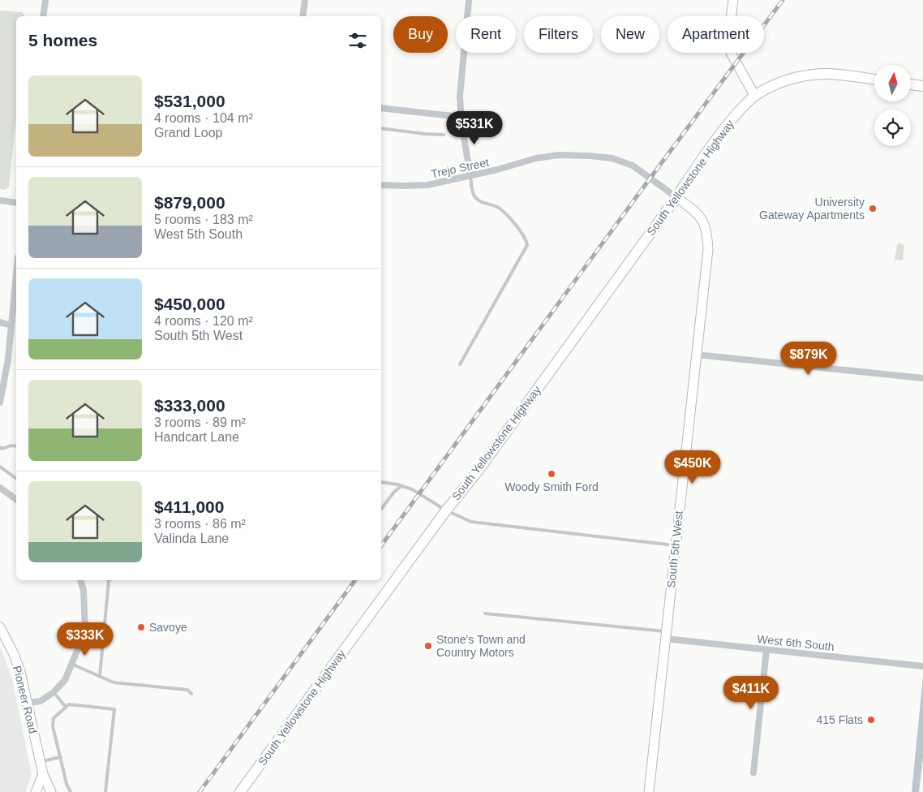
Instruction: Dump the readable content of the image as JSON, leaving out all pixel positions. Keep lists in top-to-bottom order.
{
  "streets": {
    "main road": ["South Yellowstone Highway"],
    "street": [
      "Trejo Street",
      "South 5th West",
      "West 6th South",
      "Pioneer Road"
    ]
  },
  "crossings": [
    ["Trejo Street", "South Yellowstone Highway"],
    ["Trejo Street", "South 5th West"],
    ["South Yellowstone Highway", "South 5th West"],
    ["South 5th West", "West 6th South"]
  ],
  "places": [
    "University Gateway Apartments",
    "Woody Smith Ford",
    "Savoye",
    "Stone's Town and Country Motors",
    "415 Flats"
  ],
  "north": "top",
  "page": {
    "chip": [
      "Buy",
      "Rent",
      "Filters",
      "New",
      "Apartment"
    ],
    "heading": "5 homes",
    "list": [
      {
        "name": "$531,000",
        "note": "4 rooms · 104 m² · Grand Loop"
      },
      {
        "name": "$879,000",
        "note": "5 rooms · 183 m² · West 5th South"
      },
      {
        "name": "$450,000",
        "note": "4 rooms · 120 m² · South 5th West"
      },
      {
        "name": "$333,000",
        "note": "3 rooms · 89 m² · Handcart Lane"
      },
      {
        "name": "$411,000",
        "note": "3 rooms · 86 m² · Valinda Lane"
      }
    ],
    "price": [
      "$531K",
      "$879K",
      "$450K",
      "$333K",
      "$411K"
    ]
  }
}
